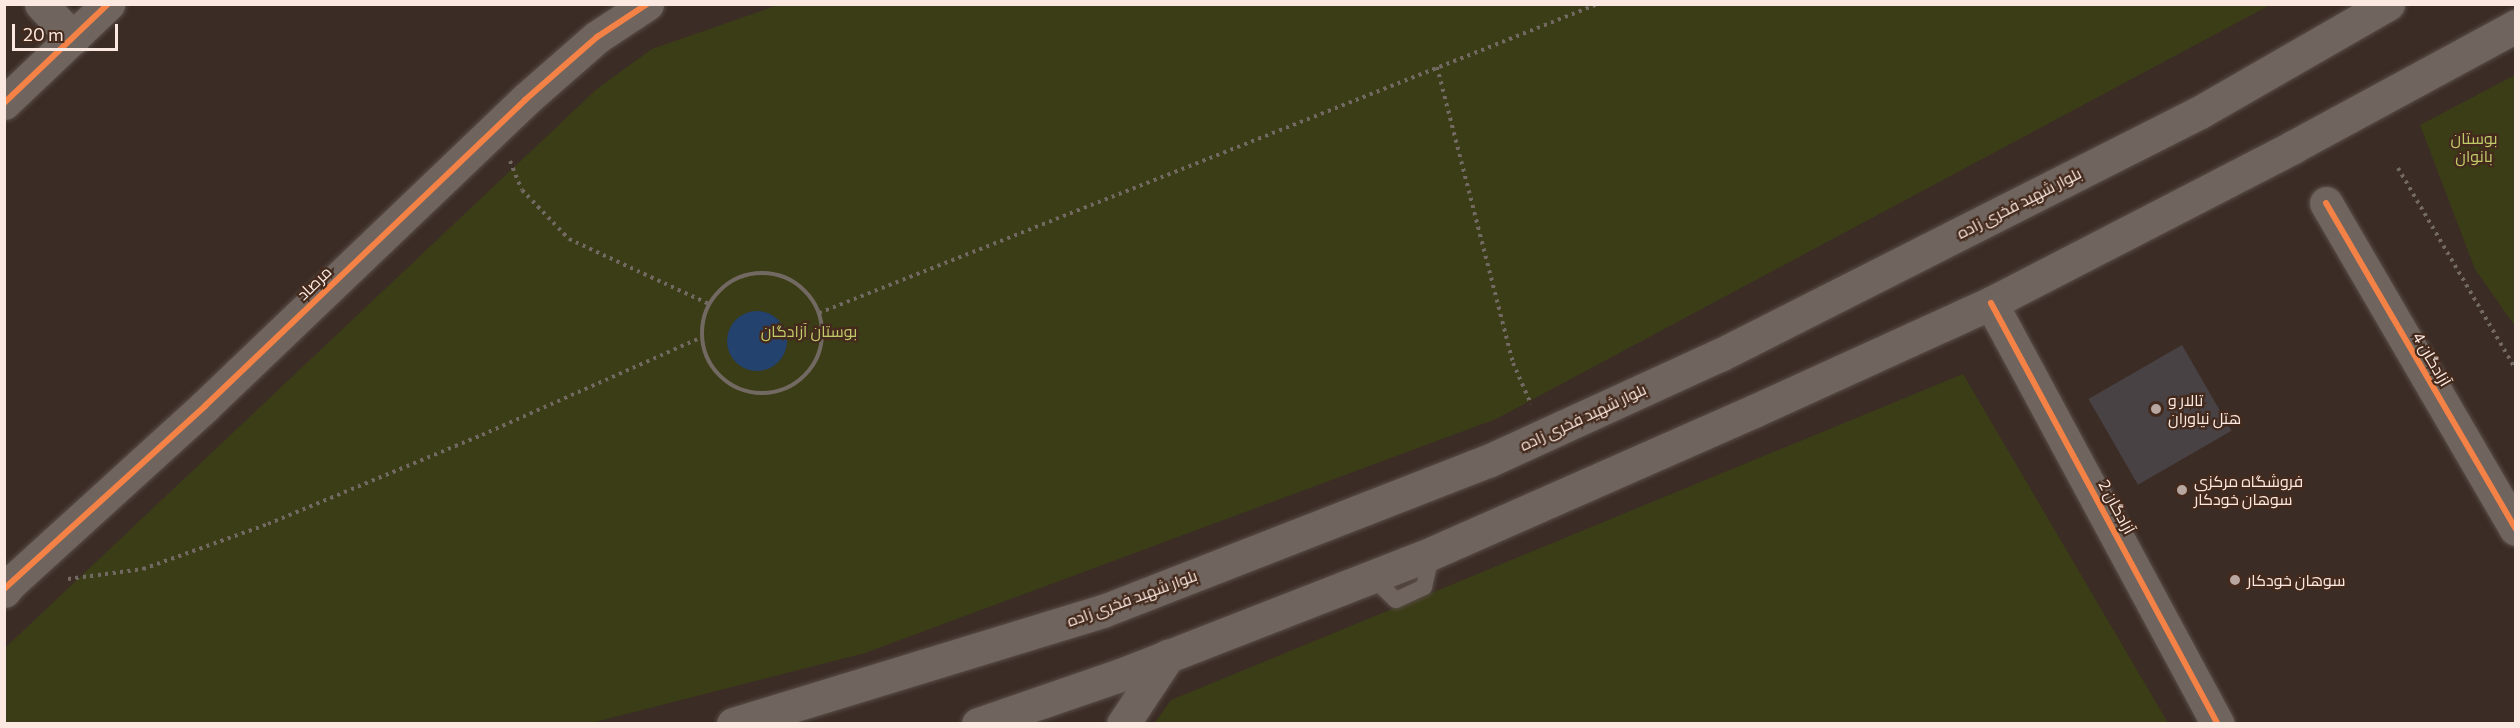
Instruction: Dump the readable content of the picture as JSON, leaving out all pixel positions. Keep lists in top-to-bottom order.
{
  "streets": {
    "main road": [
      "بلوار شهید فخری زاده",
      "مرصاد",
      "آزادگان 4",
      "آزادگان 2"
    ]
  },
  "parks": ["بوستان بانوان", "بوستان آزادگان"],
  "places": ["تالار و هتل نیاوران", "فروشگاه مرکزی سوهان خودکار", "سوهان خودکار"],
  "scale_bar": "20 m"
}
